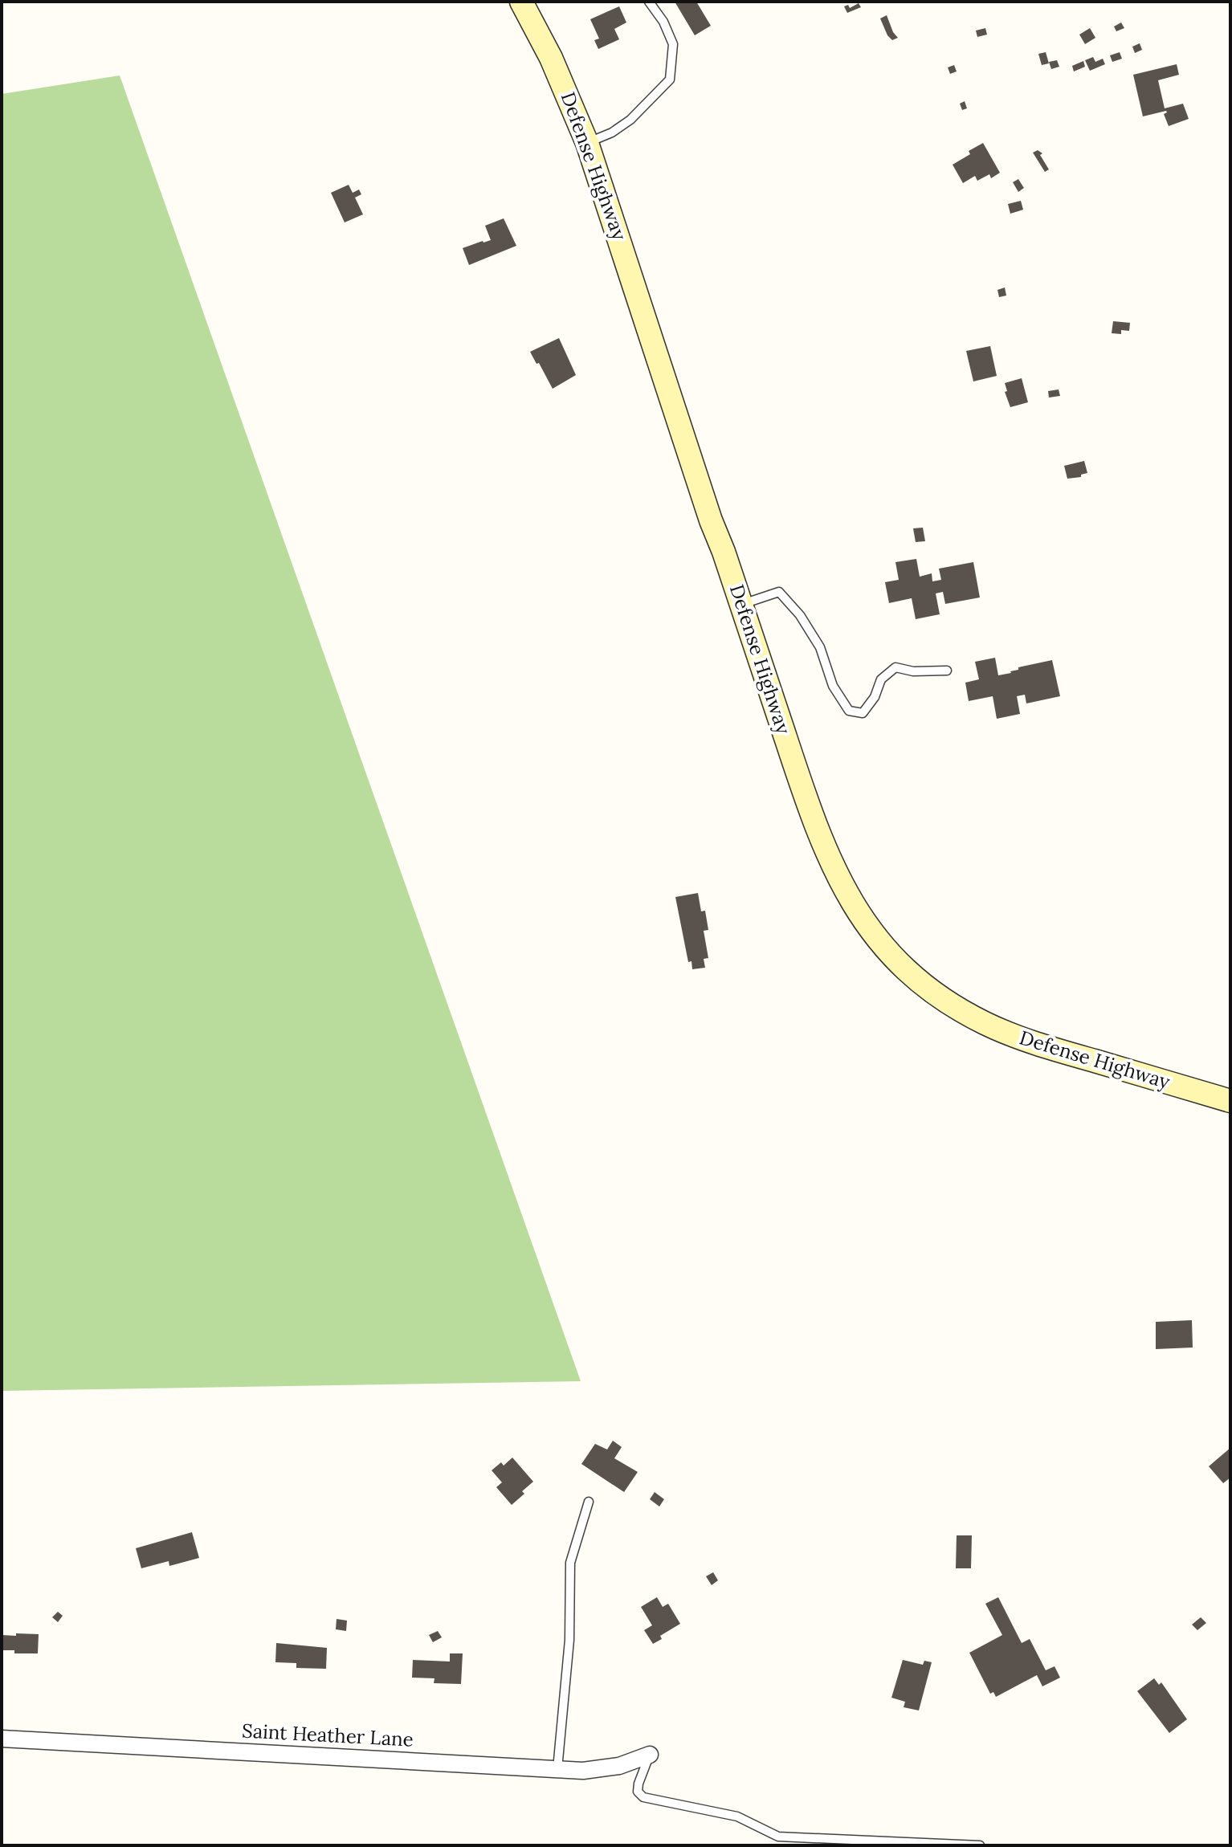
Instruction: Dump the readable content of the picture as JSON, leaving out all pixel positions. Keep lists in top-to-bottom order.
{
  "streets": {
    "main road": ["Defense Highway"],
    "street": ["Saint Heather Lane"]
  }
}
